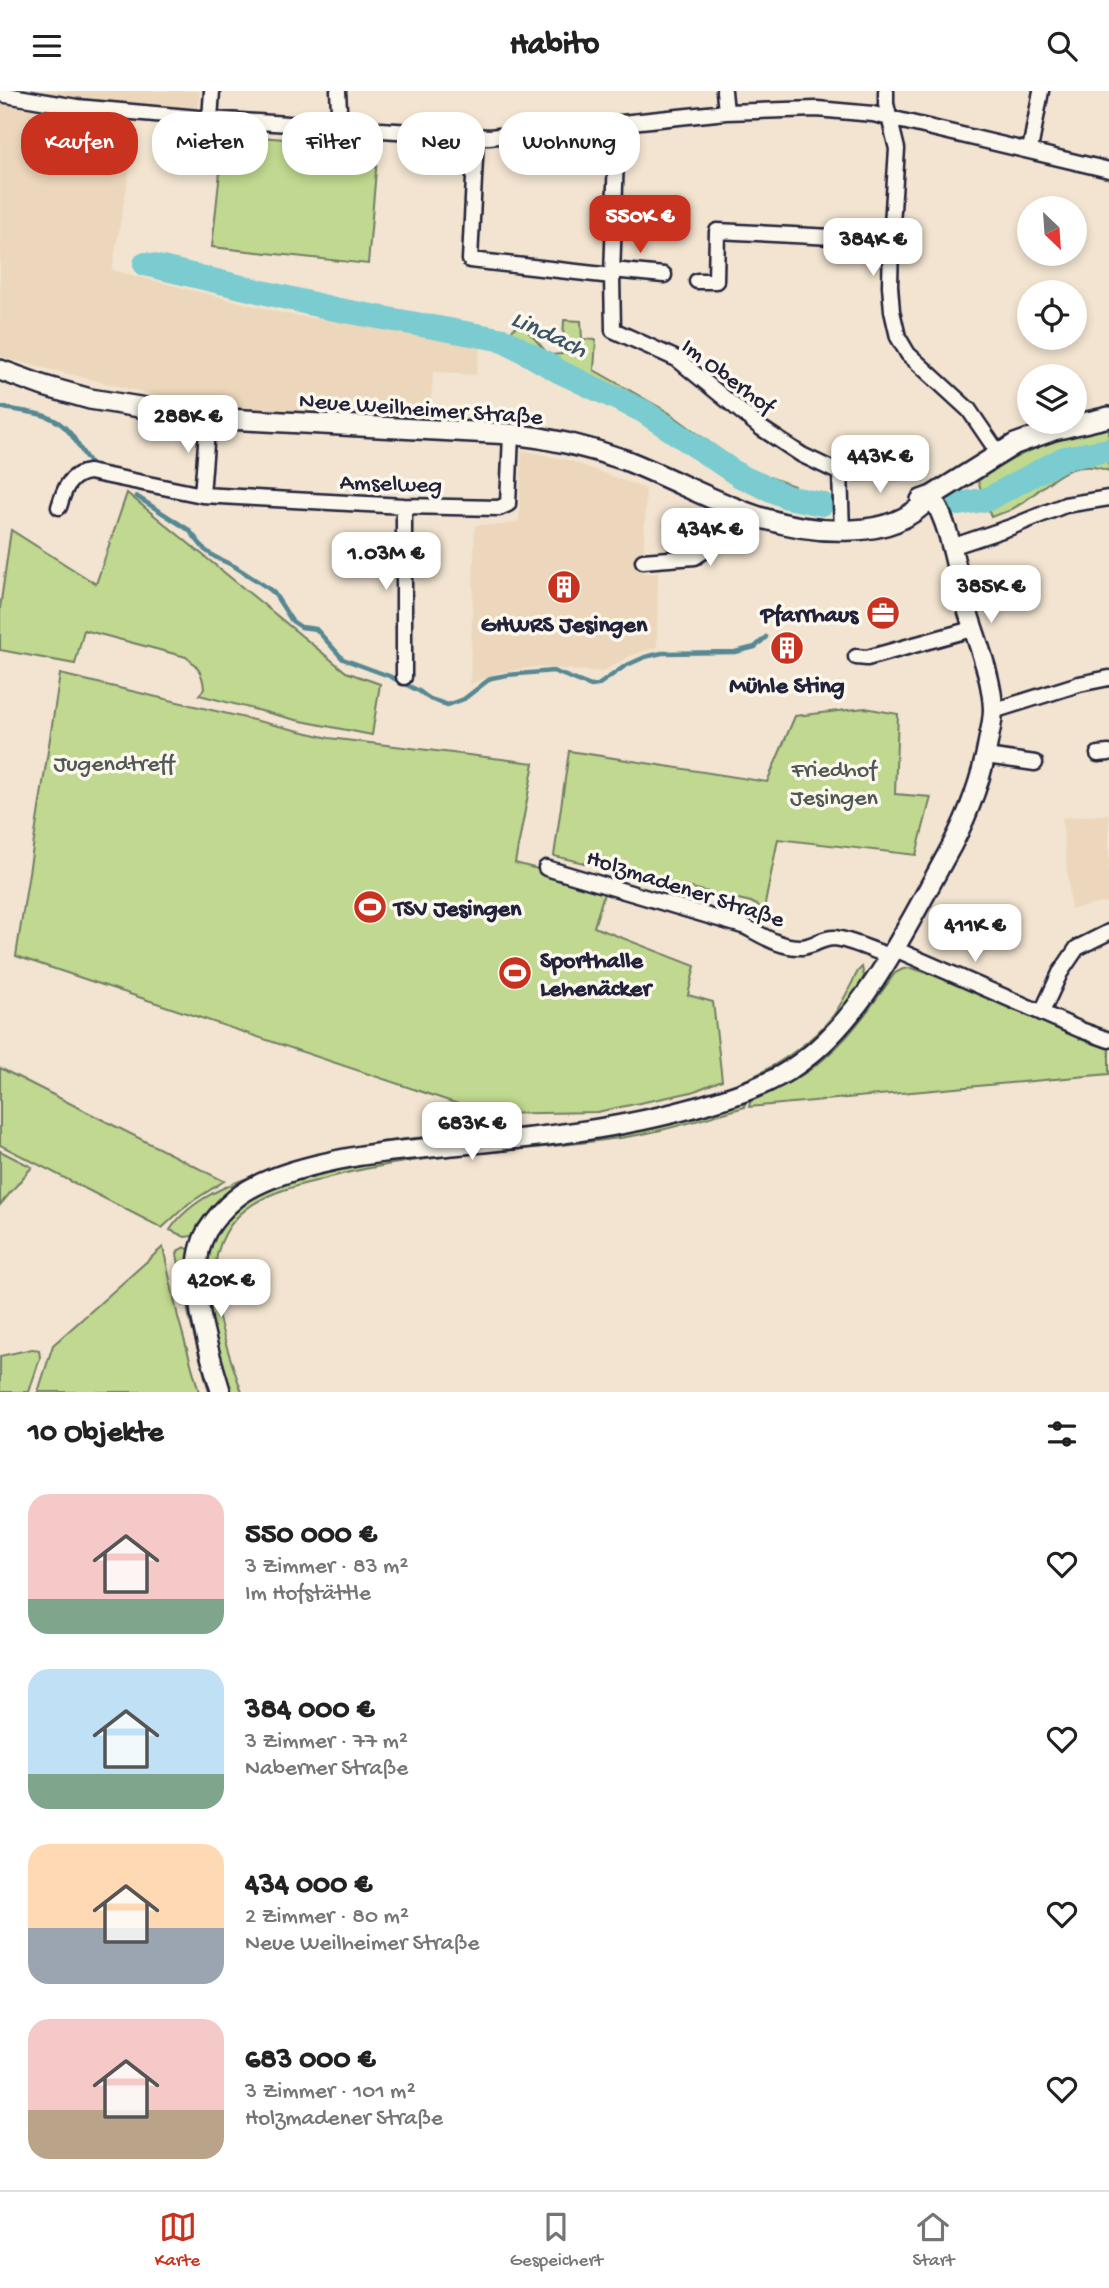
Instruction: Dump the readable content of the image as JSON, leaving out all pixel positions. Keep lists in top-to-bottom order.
{
  "streets": {
    "main road": ["Neue Weilheimer Straße"],
    "street": ["Im Oberhof", "Amselweg", "Holzmadener Straße"]
  },
  "crossings": [
    ["Neue Weilheimer Straße", "Amselweg"]
  ],
  "water": ["Lindach"],
  "parks": ["Jugendtreff", "Friedhof Jesingen"],
  "places": {
    "building": ["GHWRS Jesingen", "Mühle Sting"],
    "office": ["Pfarrhaus"],
    "sports": ["TSV Jesingen", "Sporthalle Lehenäcker"]
  },
  "north": "bottom right",
  "page": {
    "header": "Habito",
    "chip": [
      "Kaufen",
      "Mieten",
      "Filter",
      "Neu",
      "Wohnung"
    ],
    "price": [
      "550K €",
      "384K €",
      "288K €",
      "443K €",
      "434K €",
      "1.03M €",
      "385K €",
      "411K €",
      "683K €",
      "420K €"
    ],
    "heading": "10 Objekte",
    "list": [
      {
        "name": "550 000 €",
        "note": "3 Zimmer · 83 m² · Im Hofstättle"
      },
      {
        "name": "384 000 €",
        "note": "3 Zimmer · 77 m² · Naberner Straße"
      },
      {
        "name": "434 000 €",
        "note": "2 Zimmer · 80 m² · Neue Weilheimer Straße"
      },
      {
        "name": "683 000 €",
        "note": "3 Zimmer · 101 m² · Holzmadener Straße"
      }
    ],
    "tabs": ["Karte", "Gespeichert", "Start"]
  }
}
